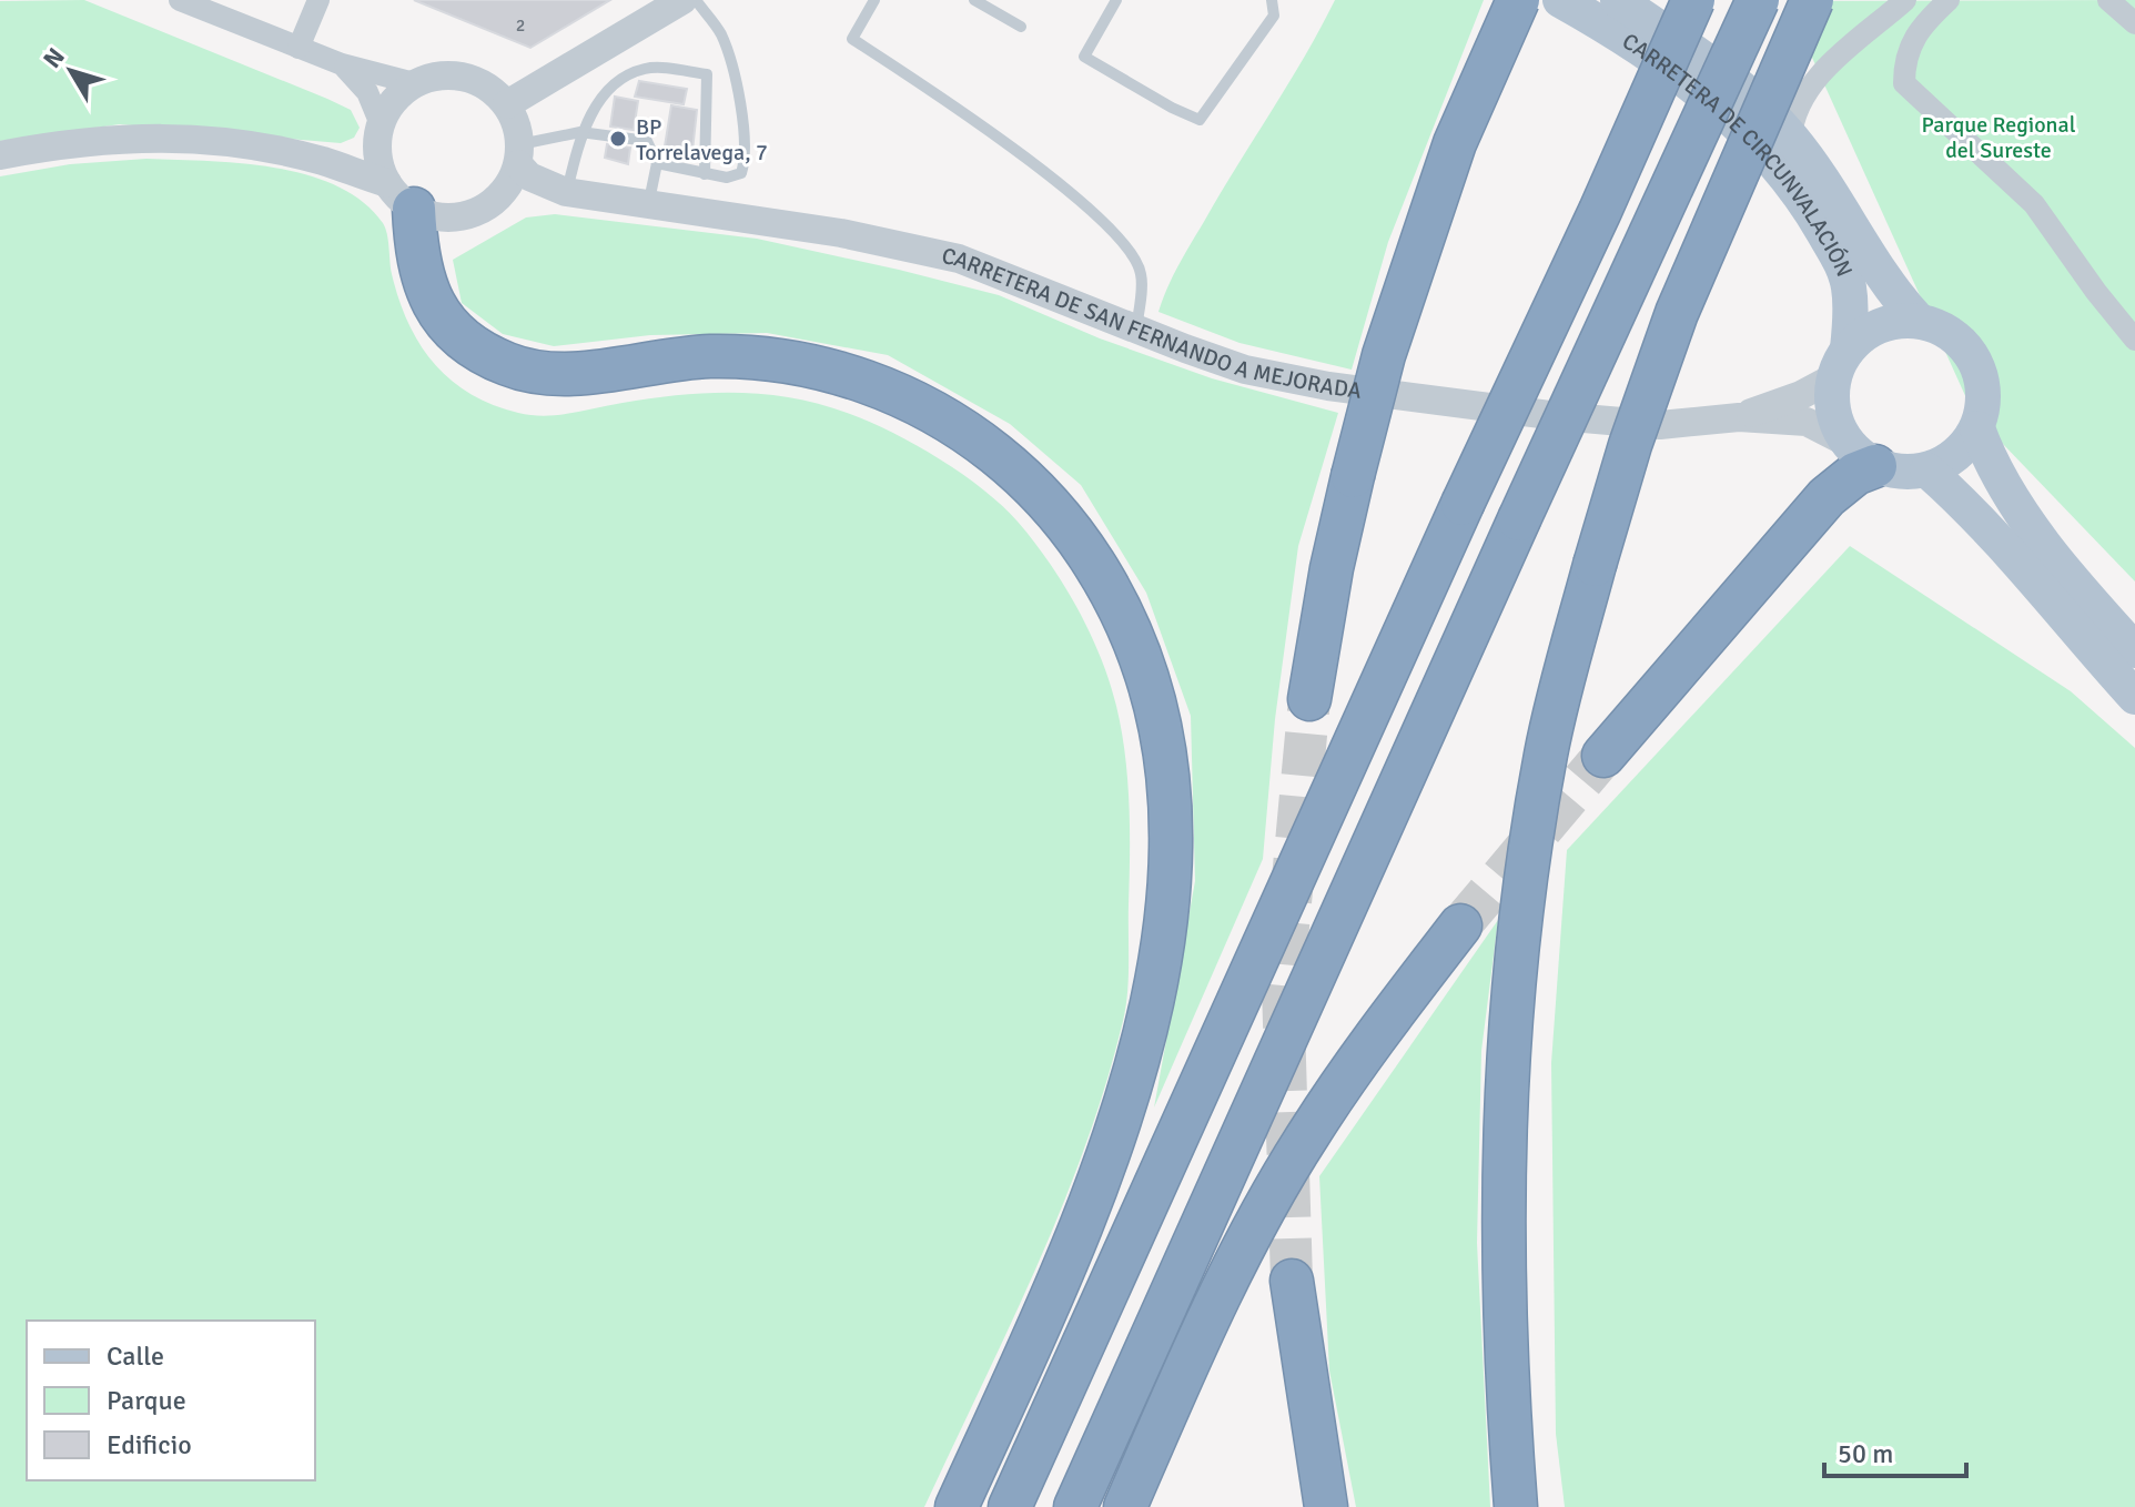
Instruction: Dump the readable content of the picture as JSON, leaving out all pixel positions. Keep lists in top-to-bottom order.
{
  "streets": {
    "main road": ["CARRETERA DE CIRCUNVALACIÓN"],
    "street": ["CARRETERA DE SAN FERNANDO A MEJORADA"]
  },
  "parks": ["Parque Regional del Sureste"],
  "places": ["BP Torrelavega, 7"],
  "house_numbers": ["2"],
  "legend": ["Calle", "Parque", "Edificio"],
  "scale_bar": "50 m",
  "north": "top left"
}
